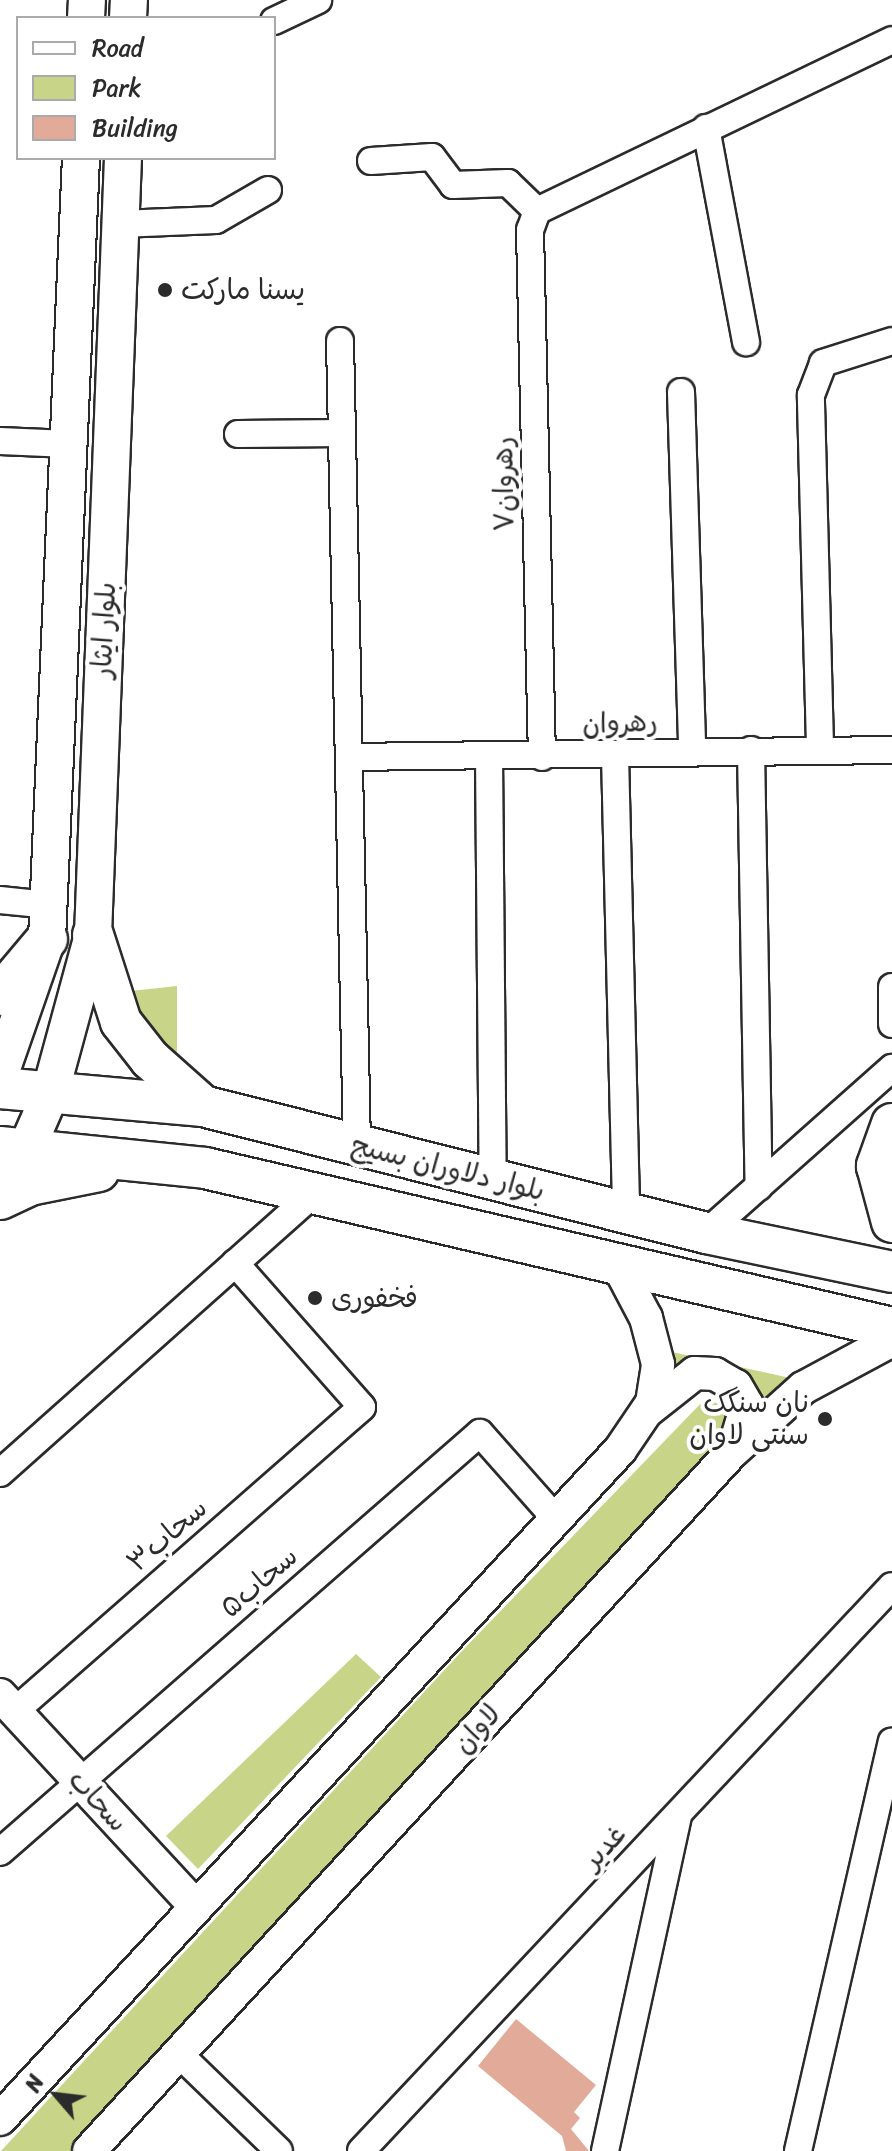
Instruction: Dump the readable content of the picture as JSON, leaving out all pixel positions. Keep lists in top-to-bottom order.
{
  "streets": {
    "main road": ["بلوار ایثار", "بلوار دلاوران بسیج"],
    "street": [
      "رهروان۷",
      "رهروان",
      "۳سحاب",
      "۵سحاب",
      "لاوان",
      "سحاب",
      "غدیر"
    ]
  },
  "crossings": [
    ["رهروان۷", "رهروان"],
    ["بلوار ایثار", "بلوار دلاوران بسیج"],
    ["۳سحاب", "سحاب"],
    ["۵سحاب", "سحاب"]
  ],
  "places": ["یسنا مارکت", "فخفوری", "نان سنگک سنتی لاوان"],
  "legend": ["Road", "Park", "Building"],
  "north": "top left"
}
